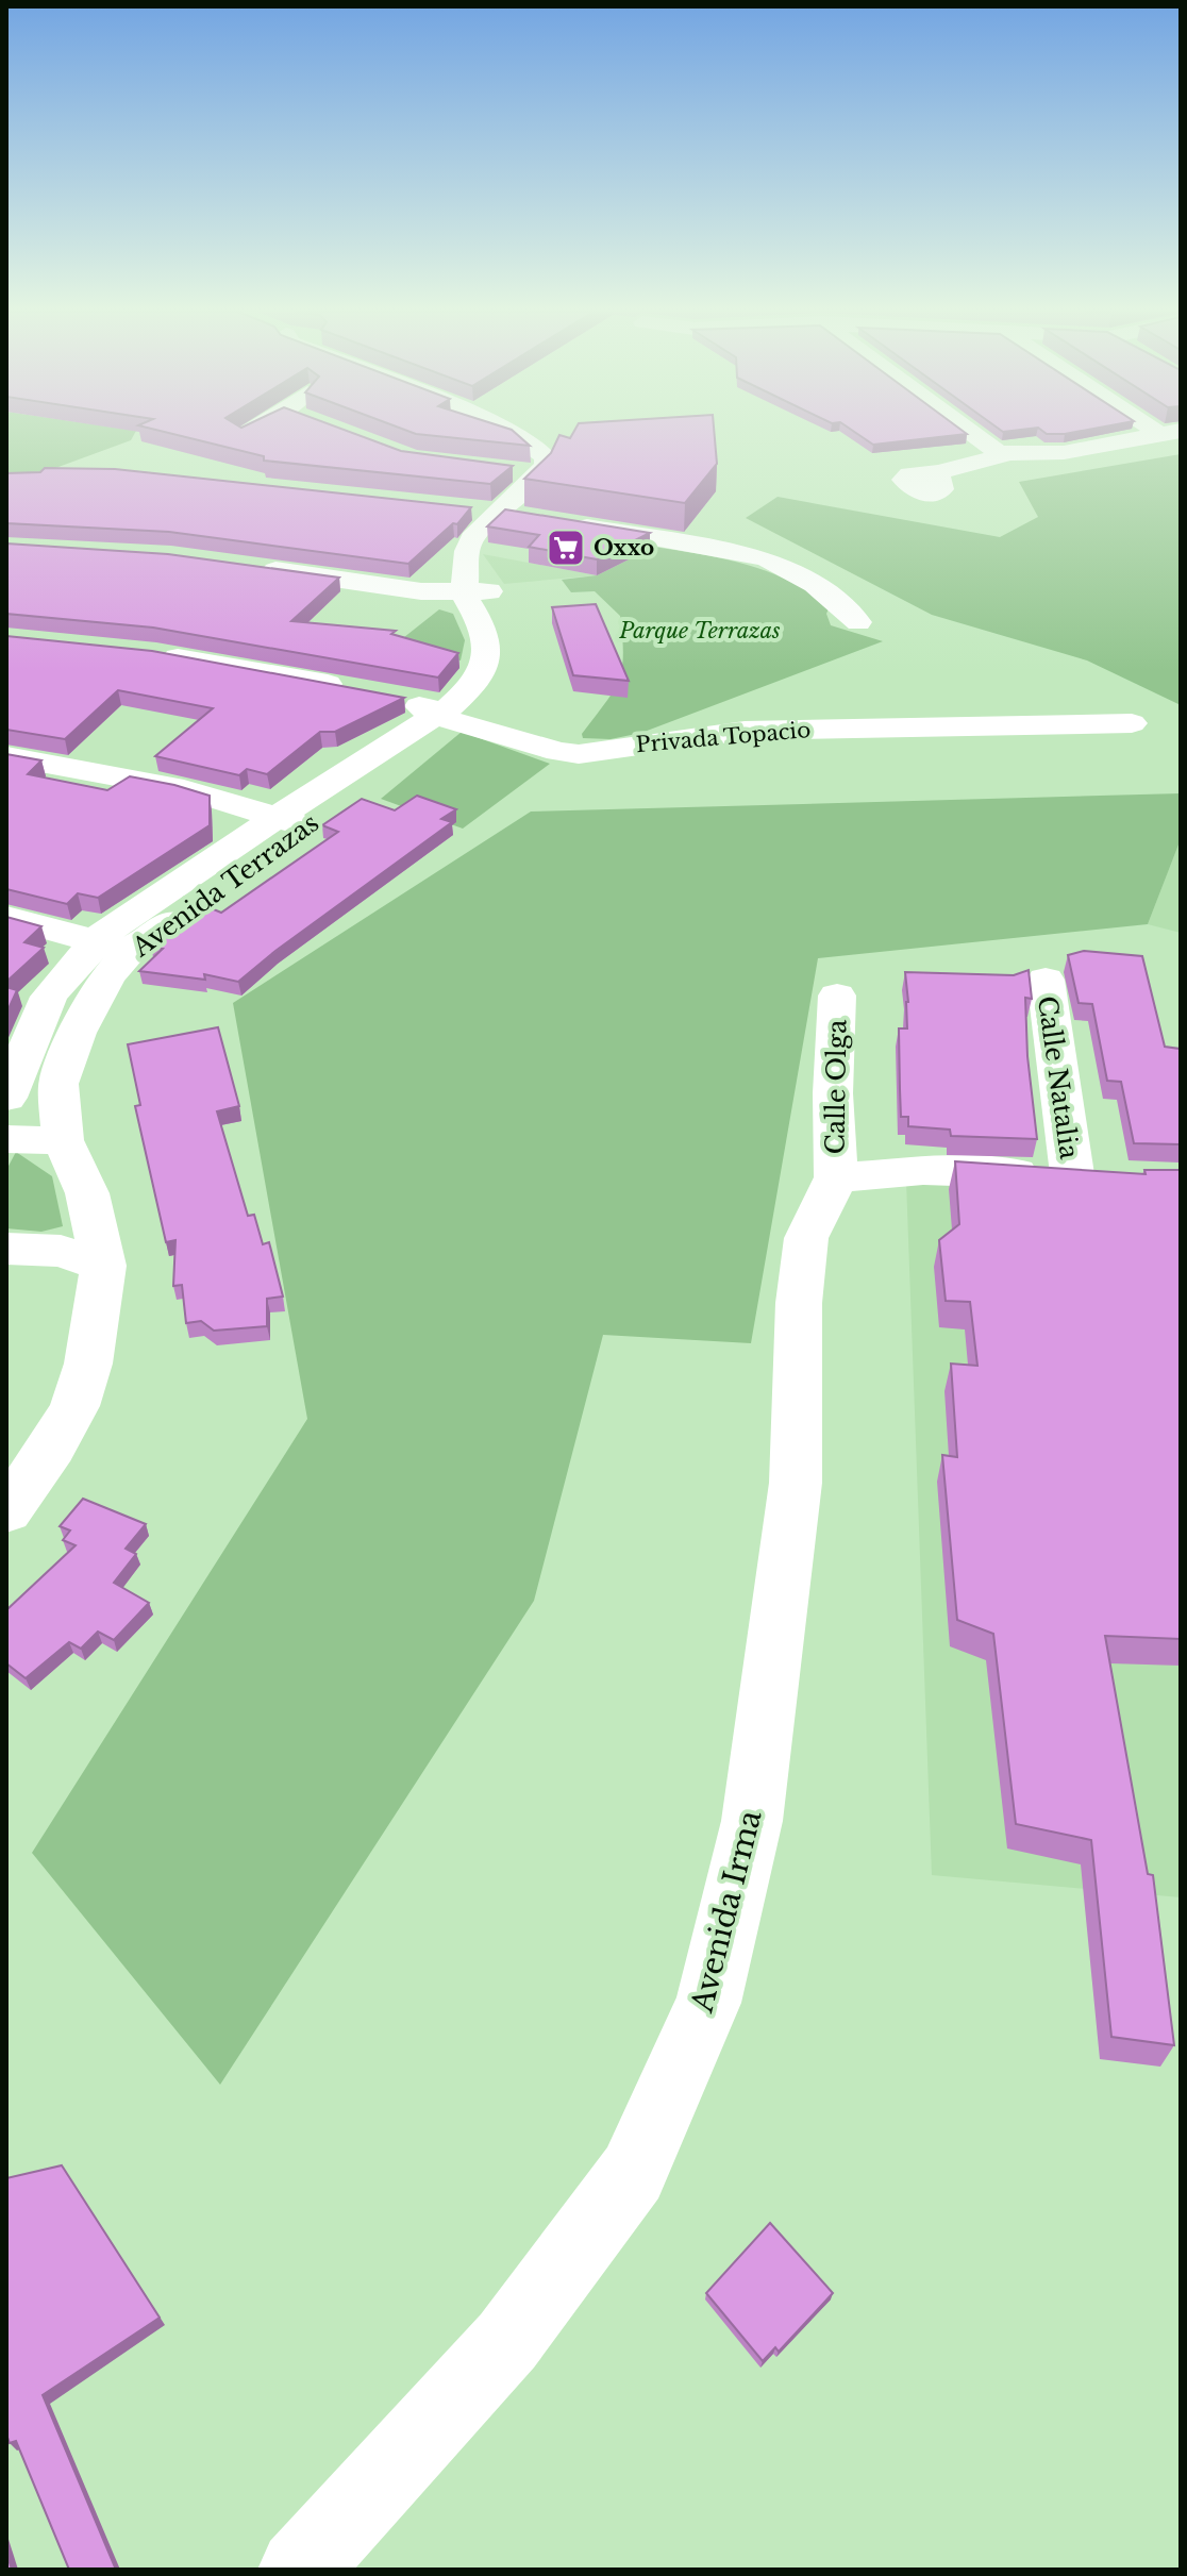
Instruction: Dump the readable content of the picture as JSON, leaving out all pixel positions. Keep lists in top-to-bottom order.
{
  "streets": {
    "street": [
      "Privada Topacio",
      "Avenida Terrazas",
      "Calle Natalia",
      "Calle Olga",
      "Avenida Irma"
    ]
  },
  "crossings": [
    ["Privada Topacio", "Avenida Terrazas"],
    ["Calle Olga", "Avenida Irma"]
  ],
  "parks": ["Parque Terrazas"],
  "places": {
    "supermarket": ["Oxxo"]
  }
}
